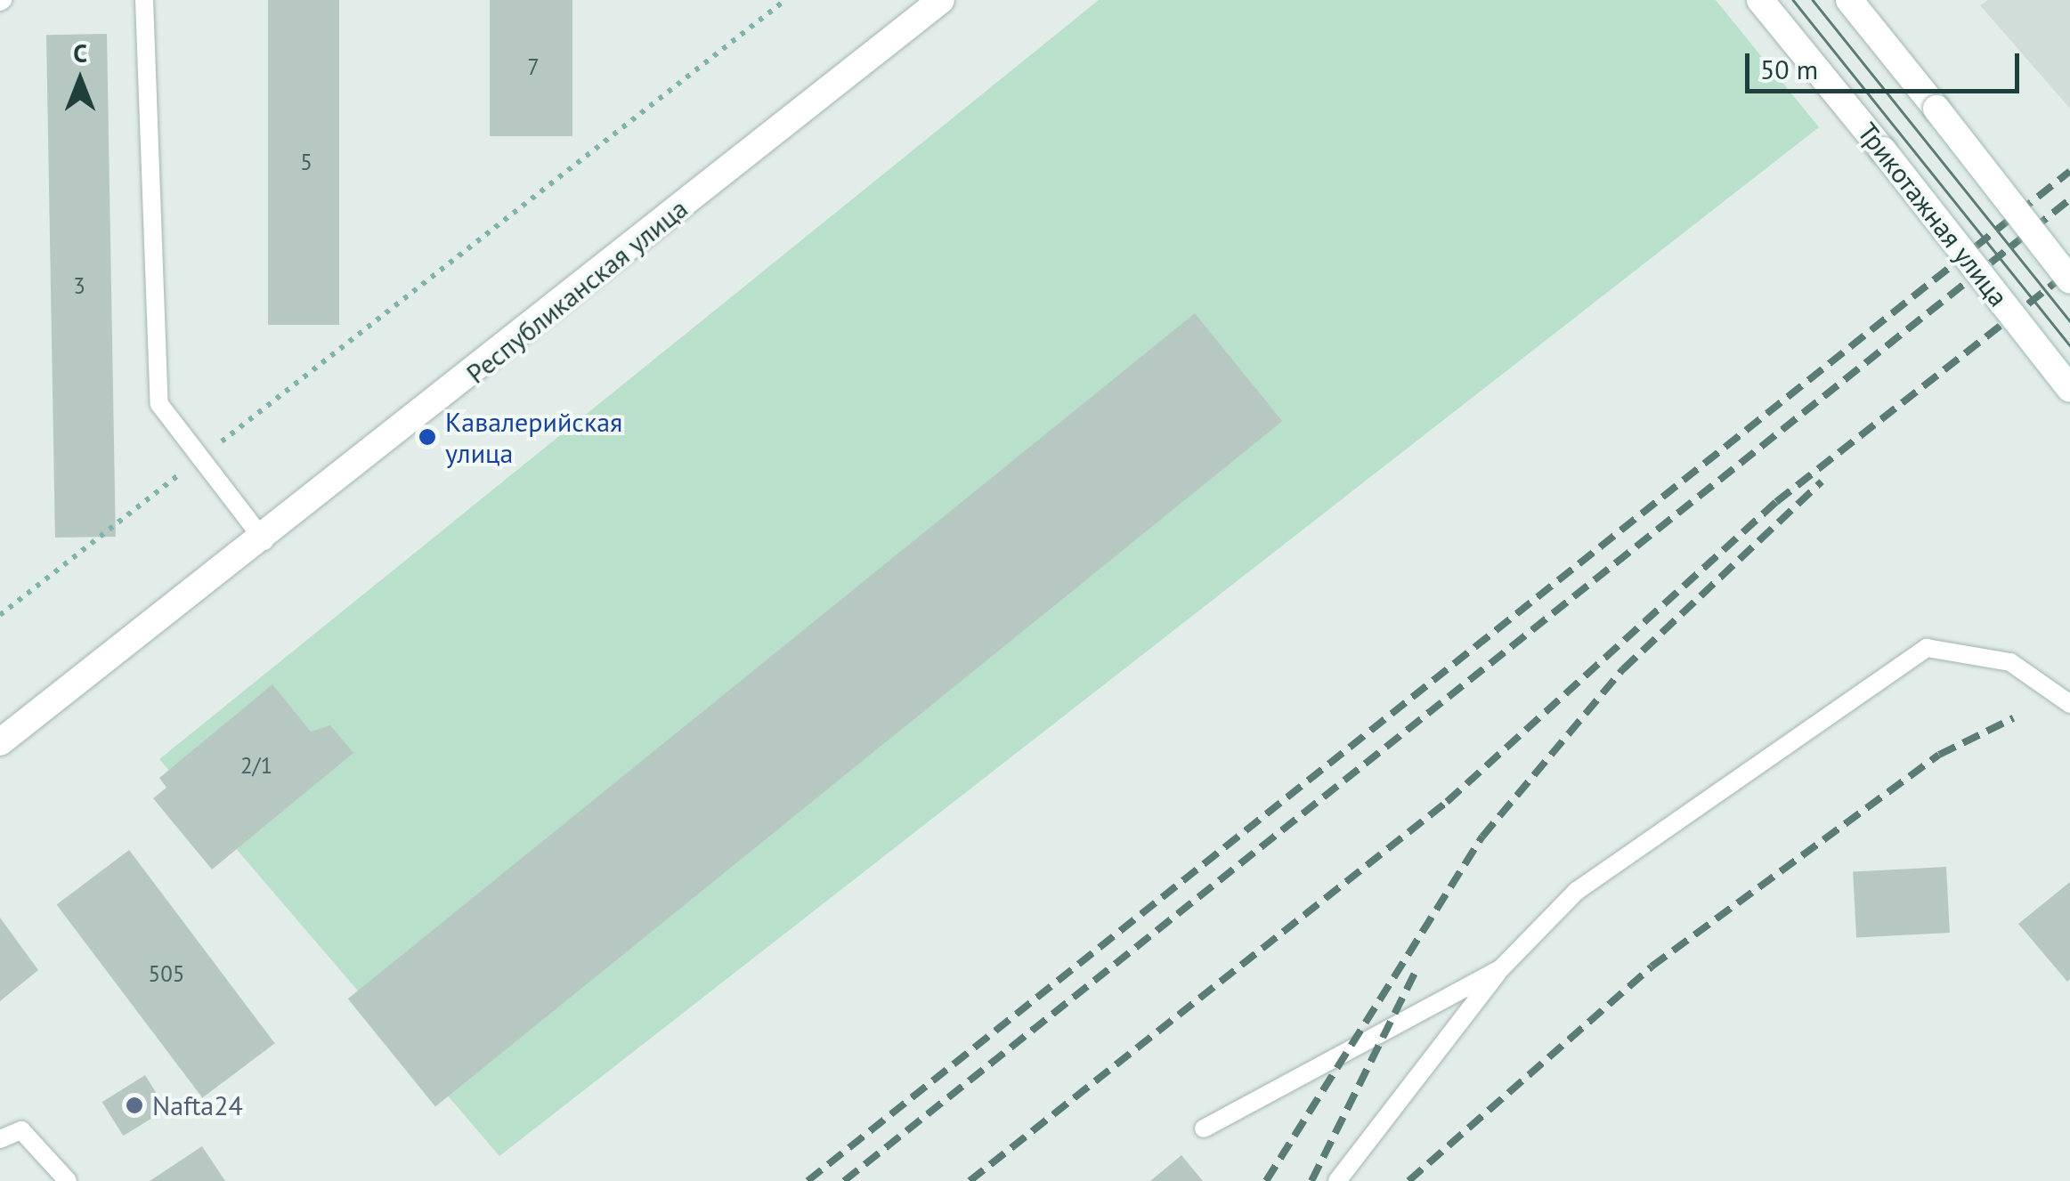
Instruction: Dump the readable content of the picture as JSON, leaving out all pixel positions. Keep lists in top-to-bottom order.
{
  "streets": {
    "main road": ["Трикотажная улица", "Республиканская улица"]
  },
  "places": ["Кавалерийская улица", "Nafta24"],
  "house_numbers": [
    "7",
    "5",
    "3",
    "2/1",
    "505"
  ],
  "scale_bar": "50 m",
  "north": "top"
}
